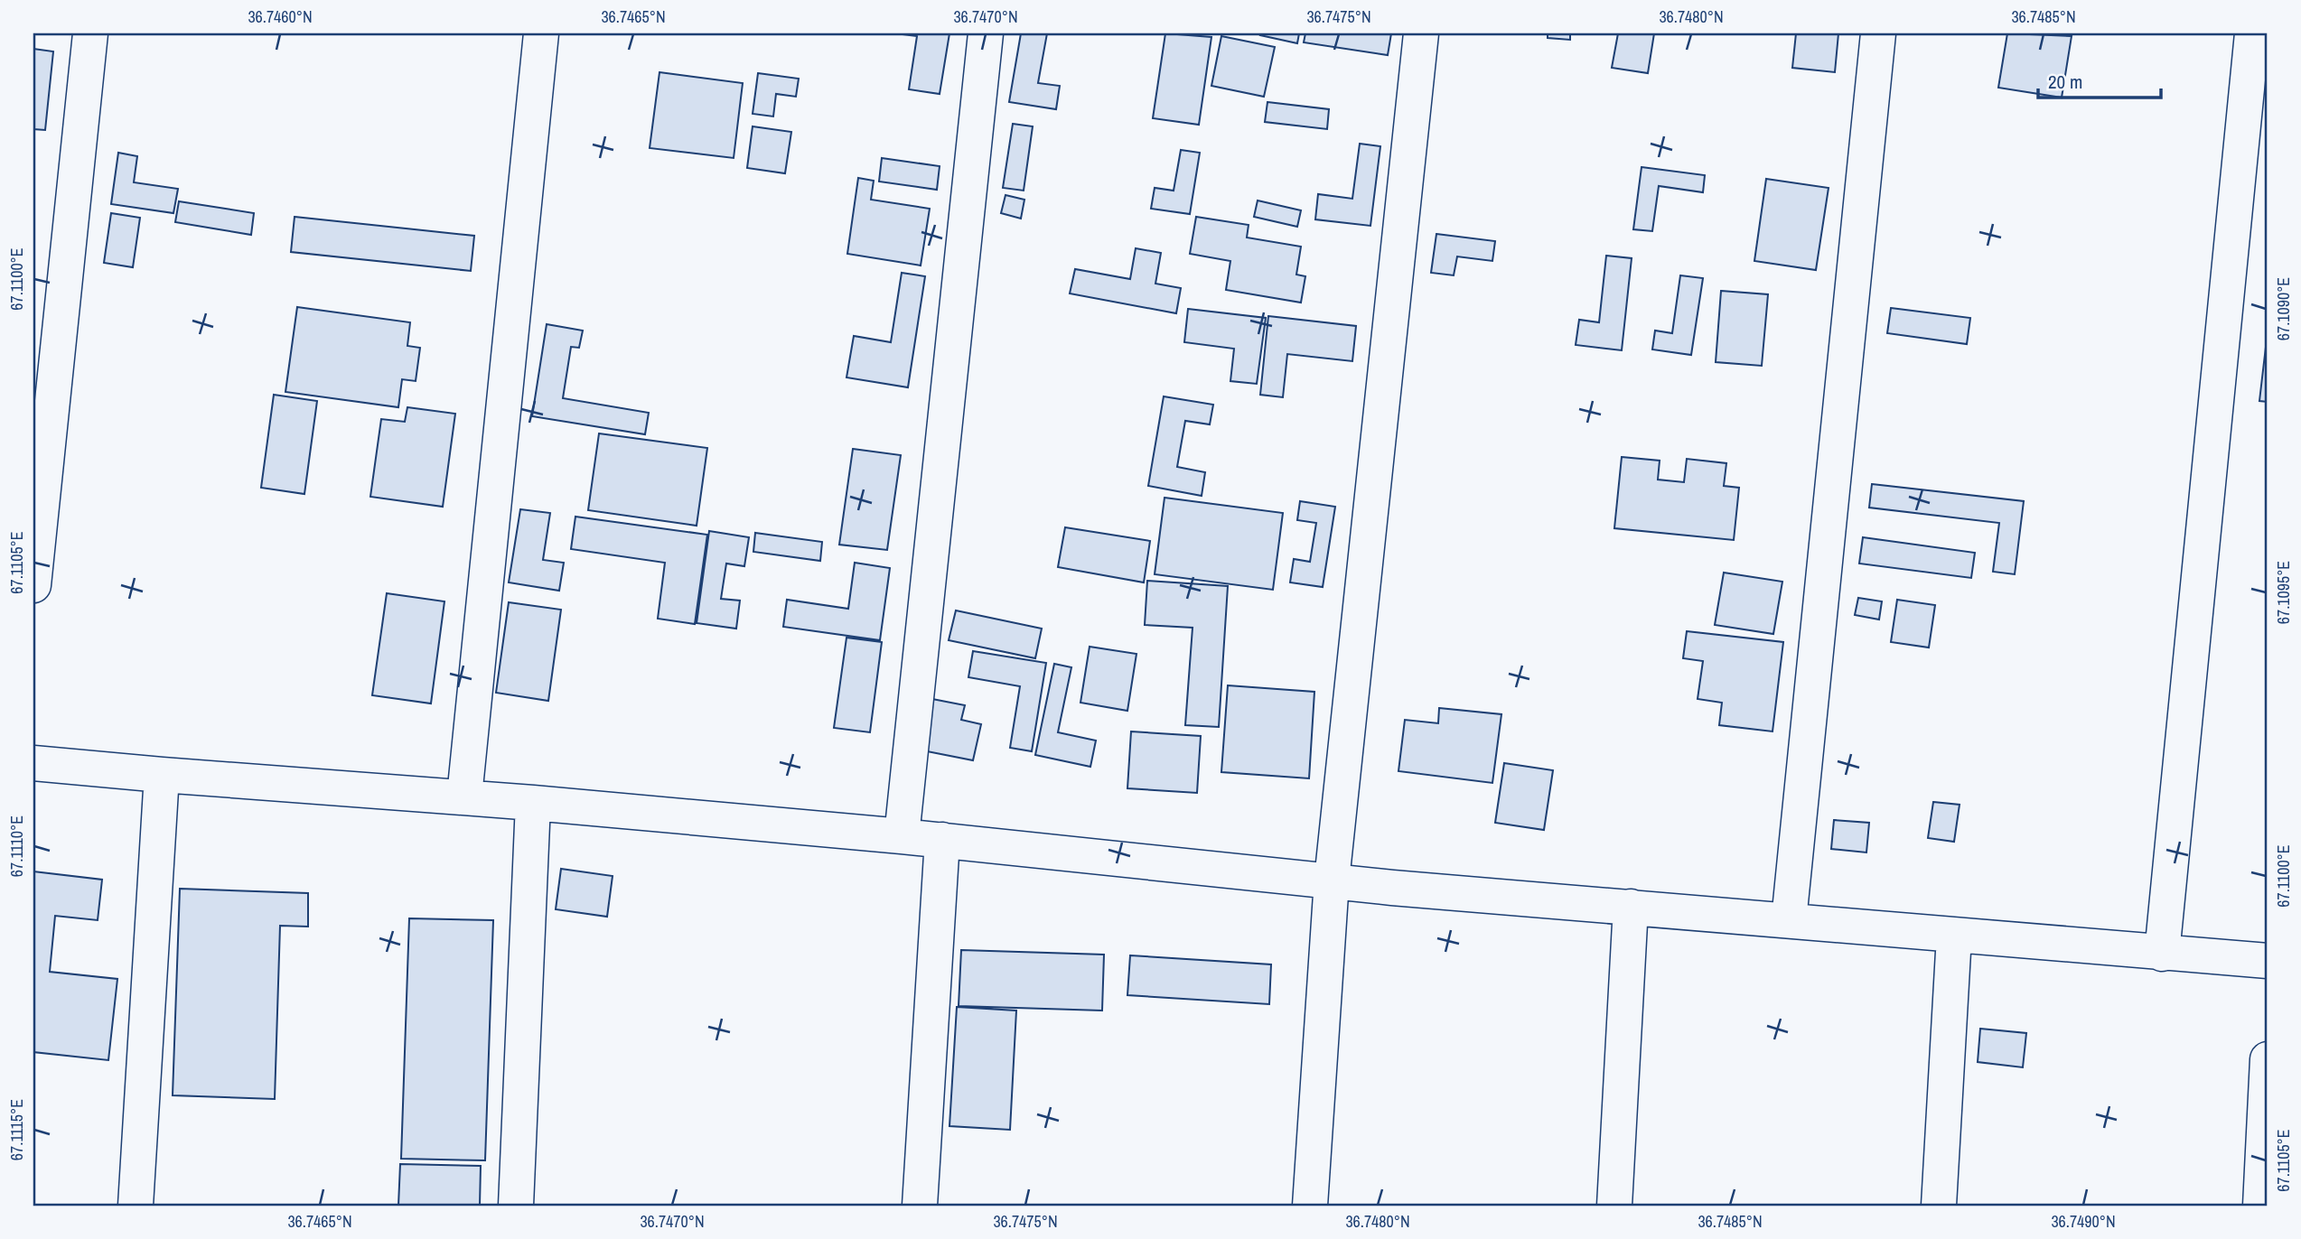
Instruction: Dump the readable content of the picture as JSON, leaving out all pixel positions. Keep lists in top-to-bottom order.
{
  "scale_bar": "20 m",
  "coordinates": [
    "36.7460°N",
    "36.7465°N",
    "36.7470°N",
    "36.7475°N",
    "36.7480°N",
    "36.7485°N",
    "67.1100°E",
    "67.1090°E",
    "67.1105°E",
    "67.1095°E",
    "67.1110°E",
    "67.1115°E",
    "36.7490°N"
  ]
}
